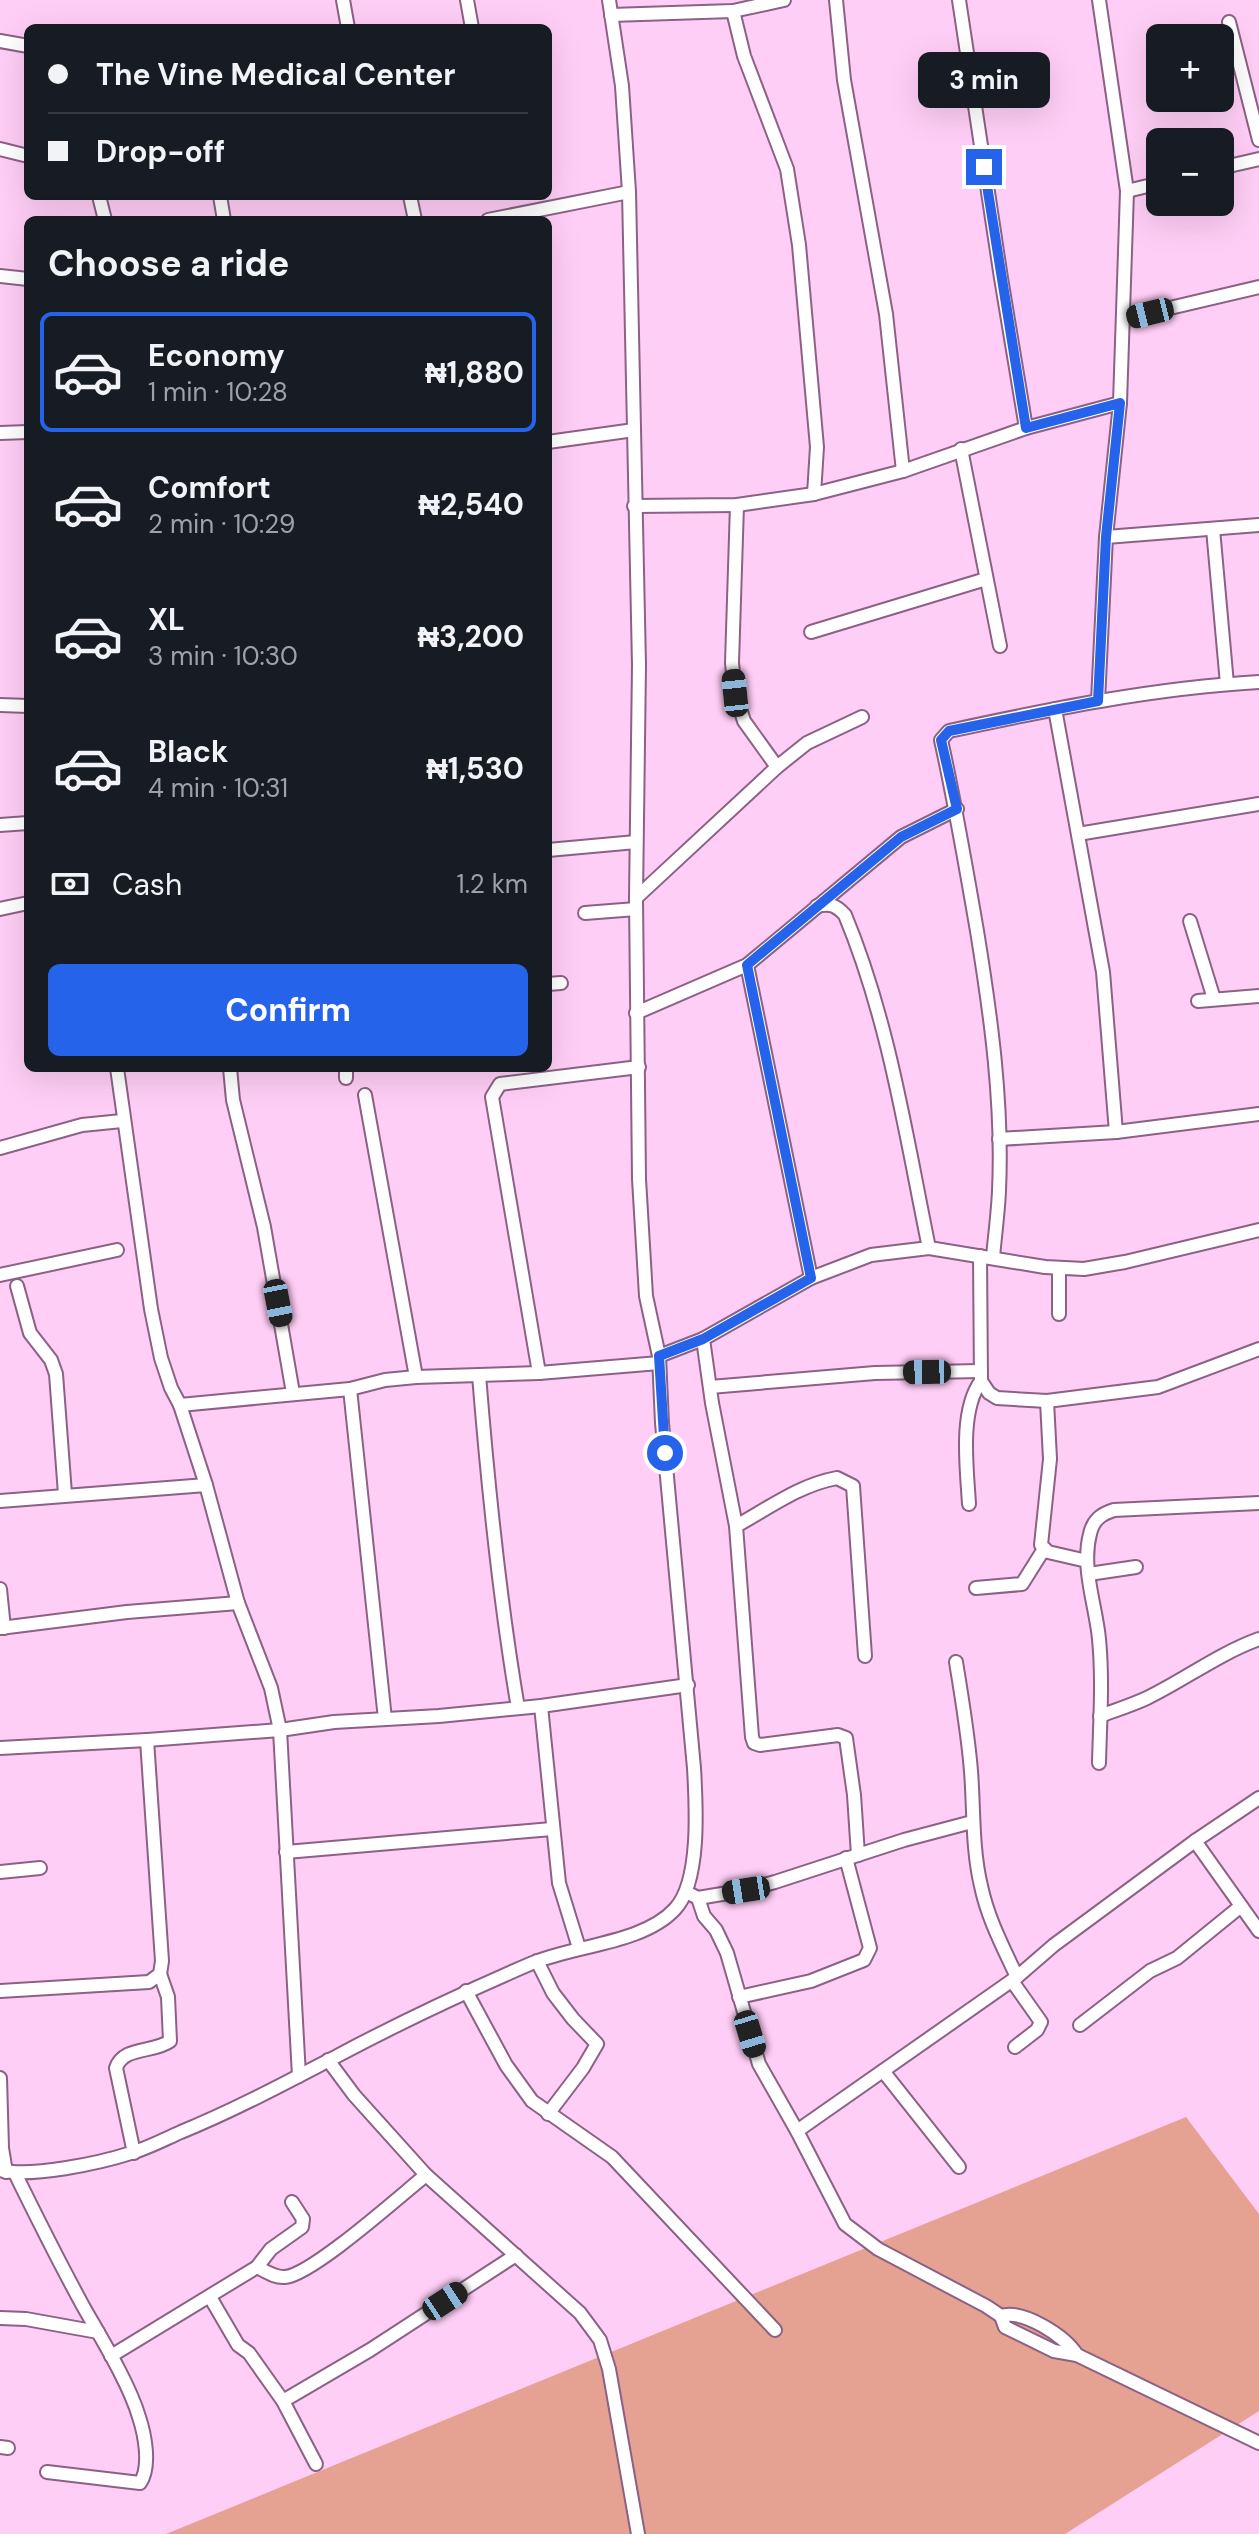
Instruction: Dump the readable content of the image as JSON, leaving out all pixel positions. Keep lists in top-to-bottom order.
{
  "page": {
    "map_buttons": ["+", "−"],
    "banner": ["The Vine Medical Center", "Drop-off"],
    "bubble": "3 min",
    "heading": "Choose a ride",
    "list": [
      {
        "name": "Economy",
        "note": "1 min · 10:28",
        "value": "₦1,880"
      },
      {
        "name": "Comfort",
        "note": "2 min · 10:29",
        "value": "₦2,540"
      },
      {
        "name": "XL",
        "note": "3 min · 10:30",
        "value": "₦3,200"
      },
      {
        "name": "Black",
        "note": "4 min · 10:31",
        "value": "₦1,530"
      }
    ],
    "pay": ["Cash", "1.2 km"],
    "buttons": "Confirm"
  }
}
